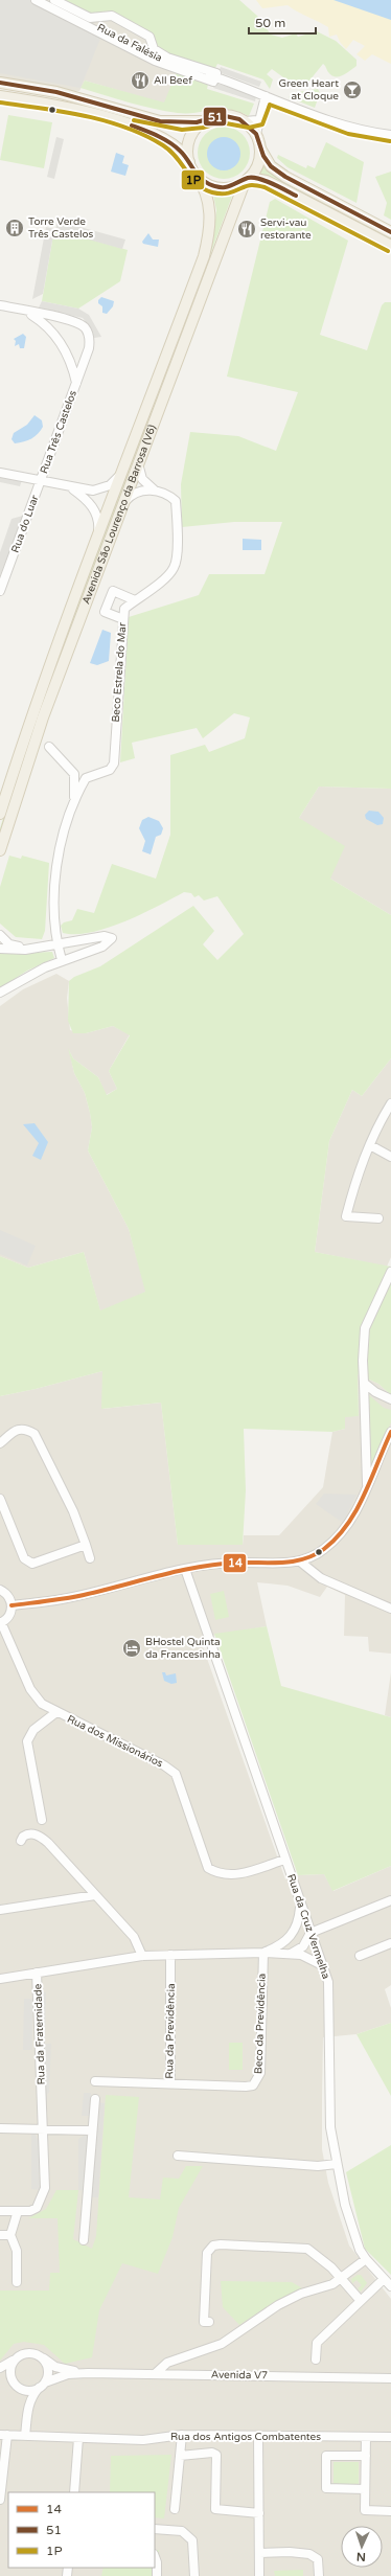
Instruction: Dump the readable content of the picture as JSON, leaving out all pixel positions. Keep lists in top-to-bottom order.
{
  "streets": {
    "main road": ["Avenida São Lourenço da Barrosa (V6)"],
    "street": [
      "Rua da Falésia",
      "Rua Três Castelos",
      "Rua do Luar",
      "Beco Estrela do Mar",
      "Rua dos Missionários",
      "Rua da Cruz Vermelha",
      "Beco da Previdência",
      "Rua da Previdência",
      "Rua da Fraternidade",
      "Avenida V7",
      "Rua dos Antigos Combatentes"
    ]
  },
  "crossings": [
    ["Rua Três Castelos", "Rua do Luar"],
    ["Rua dos Missionários", "Rua da Cruz Vermelha"],
    ["Rua da Cruz Vermelha", "Rua da Fraternidade"],
    ["Beco da Previdência", "Rua da Previdência"],
    ["Beco da Previdência", "Rua da Fraternidade"],
    ["Rua da Previdência", "Rua da Fraternidade"]
  ],
  "places": {
    "restaurant": ["All Beef", "Servi-vau restorante"],
    "bar": ["Green Heart at Cloque"],
    "building": ["Torre Verde Três Castelos"],
    "hotel": ["BHostel Quinta da Francesinha"]
  },
  "lines": ["transit line 51", "transit line 1P", "transit line 14"],
  "legend": ["14", "51", "1P"],
  "scale_bar": "50 m",
  "north": "bottom"
}
